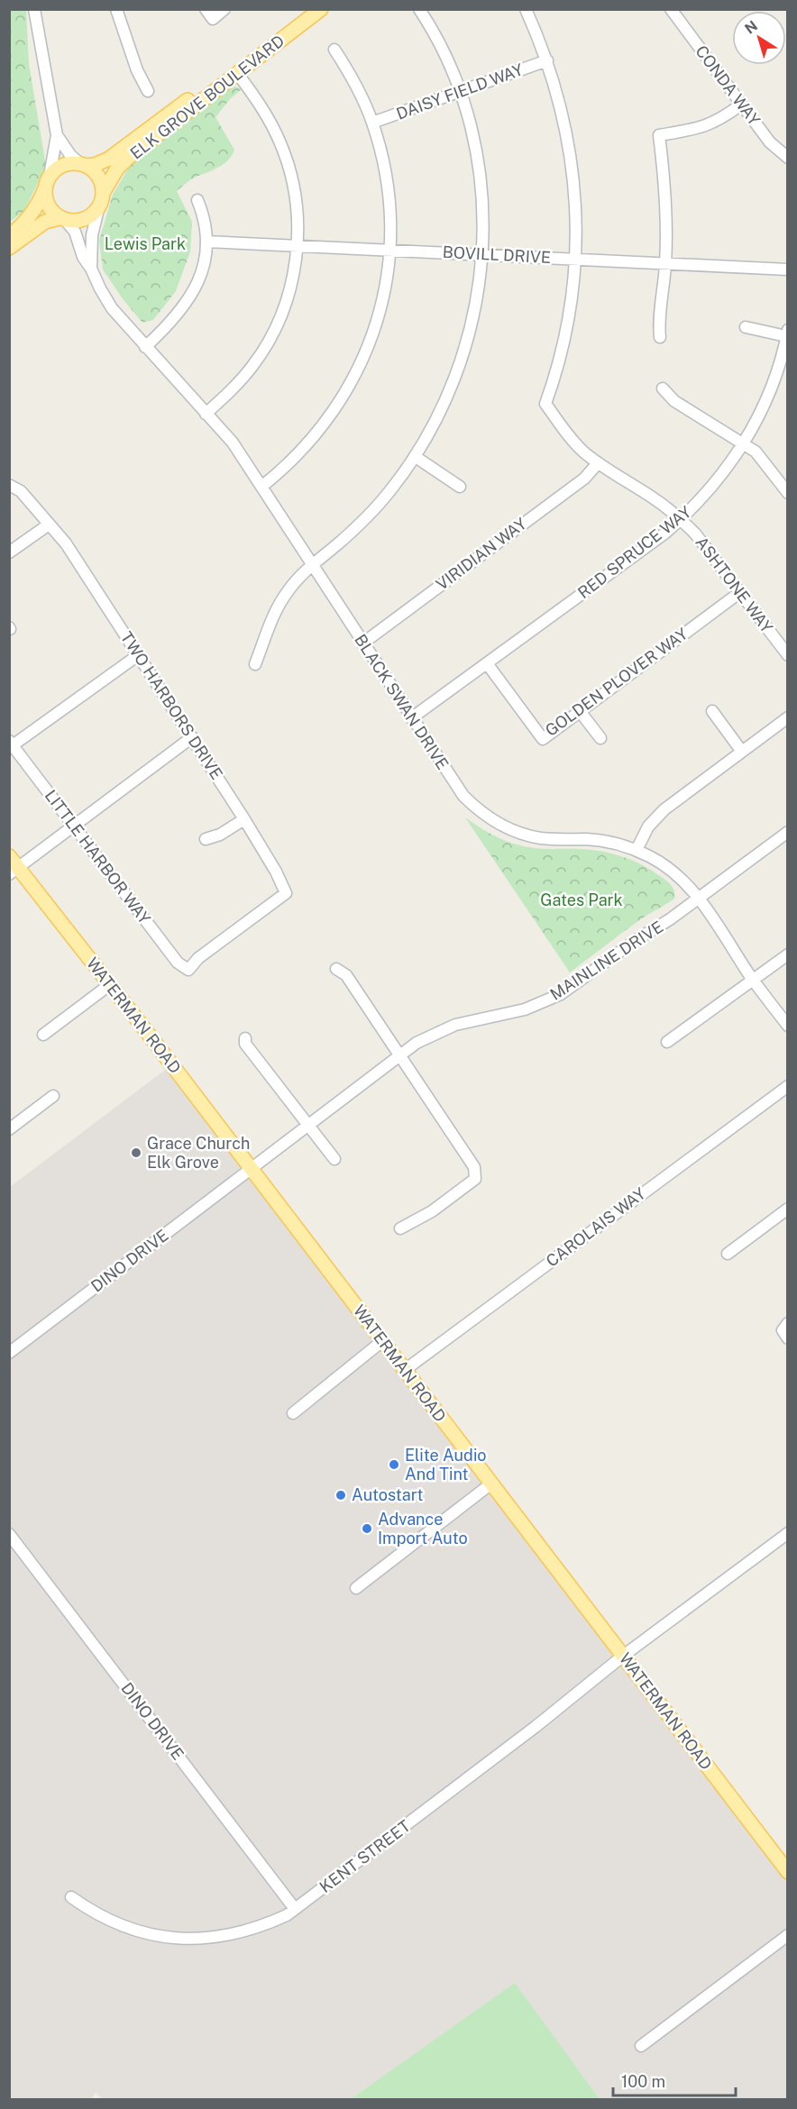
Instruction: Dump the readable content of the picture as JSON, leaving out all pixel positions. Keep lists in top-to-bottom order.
{
  "streets": {
    "main road": ["ELK GROVE BOULEVARD", "WATERMAN ROAD"],
    "street": [
      "CONDA WAY",
      "DAISY FIELD WAY",
      "BOVILL DRIVE",
      "RED SPRUCE WAY",
      "VIRIDIAN WAY",
      "ASHTONE WAY",
      "GOLDEN PLOVER WAY",
      "BLACK SWAN DRIVE",
      "TWO HARBORS DRIVE",
      "LITTLE HARBOR WAY",
      "MAINLINE DRIVE",
      "CAROLAIS WAY",
      "DINO DRIVE",
      "KENT STREET"
    ]
  },
  "crossings": [
    ["ELK GROVE BOULEVARD", "BLACK SWAN DRIVE"],
    ["BOVILL DRIVE", "ASHTONE WAY"],
    ["RED SPRUCE WAY", "ASHTONE WAY"],
    ["RED SPRUCE WAY", "GOLDEN PLOVER WAY"],
    ["RED SPRUCE WAY", "BLACK SWAN DRIVE"],
    ["VIRIDIAN WAY", "ASHTONE WAY"],
    ["VIRIDIAN WAY", "BLACK SWAN DRIVE"],
    ["ASHTONE WAY", "GOLDEN PLOVER WAY"],
    ["BLACK SWAN DRIVE", "MAINLINE DRIVE"],
    ["TWO HARBORS DRIVE", "LITTLE HARBOR WAY"],
    ["MAINLINE DRIVE", "WATERMAN ROAD"],
    ["MAINLINE DRIVE", "DINO DRIVE"],
    ["WATERMAN ROAD", "CAROLAIS WAY"],
    ["WATERMAN ROAD", "DINO DRIVE"],
    ["WATERMAN ROAD", "KENT STREET"],
    ["DINO DRIVE", "KENT STREET"]
  ],
  "parks": ["Lewis Park", "Gates Park"],
  "places": [
    "Grace Church Elk Grove",
    "Elite Audio And Tint",
    "Autostart",
    "Advance Import Auto"
  ],
  "scale_bar": "100 m",
  "north": "top left"
}
